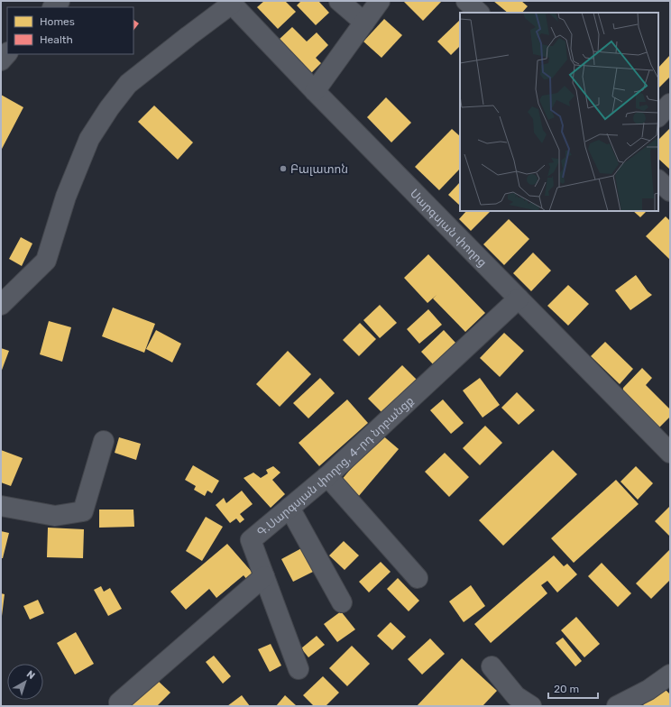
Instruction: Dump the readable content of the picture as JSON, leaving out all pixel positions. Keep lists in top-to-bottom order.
{
  "streets": {
    "street": ["Սարգսյան փողոց", "Գ.Սարգսյան փողոց, 4-րդ նրբանցք"]
  },
  "crossings": [
    ["Սարգսյան փողոց", "Գ.Սարգսյան փողոց, 4-րդ նրբանցք"]
  ],
  "places": ["Բալատոն"],
  "legend": ["Homes", "Health"],
  "scale_bar": "20 m",
  "north": "top right"
}
